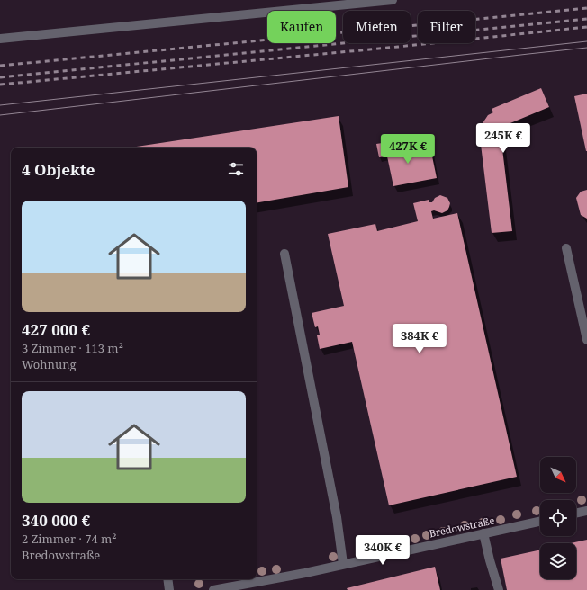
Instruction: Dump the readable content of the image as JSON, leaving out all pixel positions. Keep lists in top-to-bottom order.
{
  "streets": {
    "street": ["Bredowstraße"]
  },
  "north": "bottom right",
  "page": {
    "chip": ["Kaufen", "Mieten", "Filter"],
    "price": [
      "245K €",
      "427K €",
      "384K €",
      "340K €"
    ],
    "heading": "4 Objekte",
    "list": [
      {
        "name": "427 000 €",
        "note": "3 Zimmer · 113 m² · Wohnung"
      },
      {
        "name": "340 000 €",
        "note": "2 Zimmer · 74 m² · Bredowstraße"
      }
    ]
  }
}
